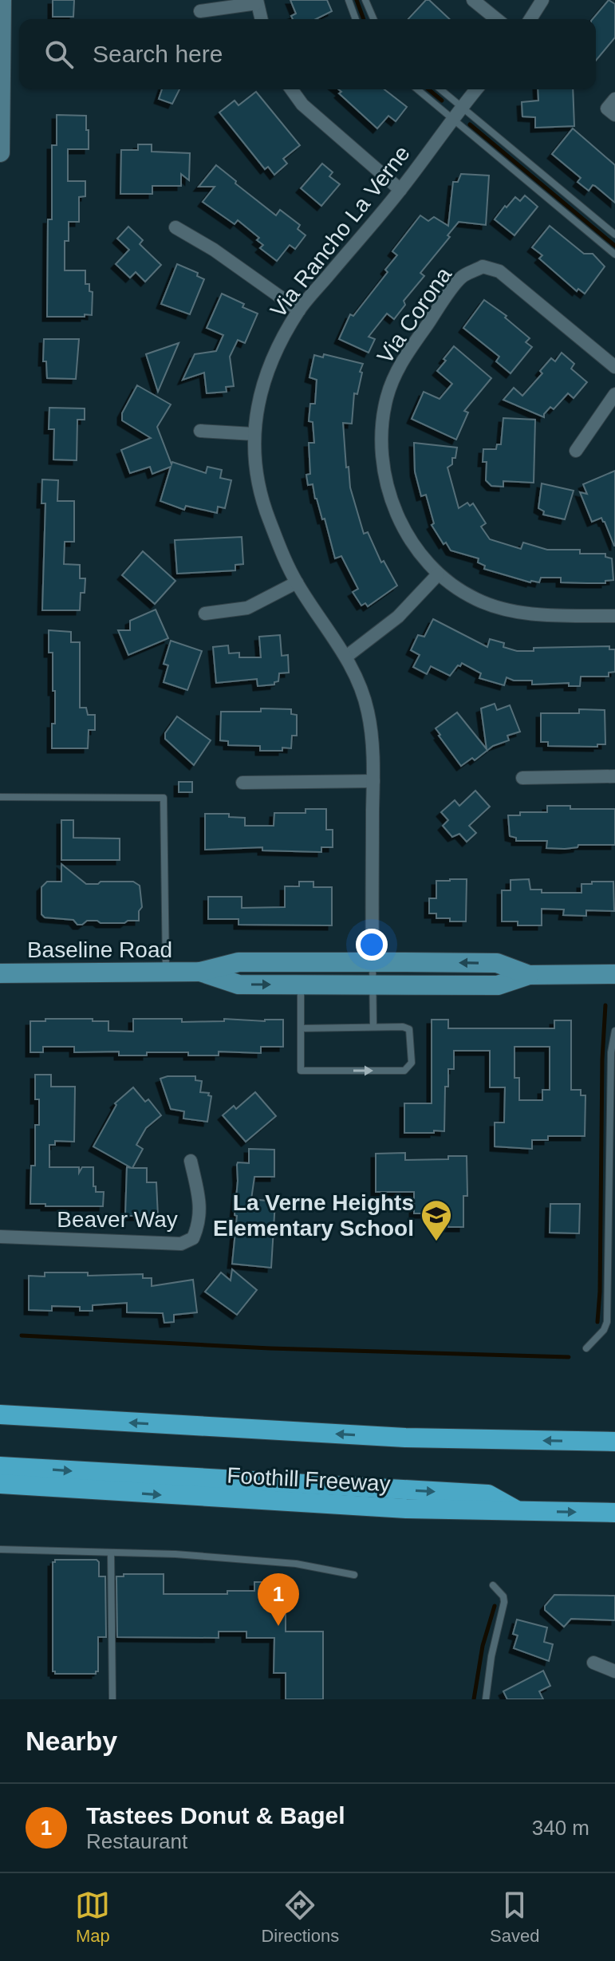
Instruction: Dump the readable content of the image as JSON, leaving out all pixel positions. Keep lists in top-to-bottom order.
{
  "streets": {
    "highway": ["Foothill Freeway"],
    "main road": ["Baseline Road"],
    "street": ["Via Rancho La Verne", "Via Corona", "Beaver Way"]
  },
  "crossings": [
    ["Via Rancho La Verne", "Baseline Road"]
  ],
  "places": {
    "school or university": ["La Verne Heights Elementary School"]
  },
  "page": {
    "search": "Search here",
    "pins": "1",
    "heading": "Nearby",
    "list": [
      {
        "mark": "1",
        "name": "Tastees Donut & Bagel",
        "note": "Restaurant",
        "value": "340 m"
      }
    ],
    "nav": ["Map", "Directions", "Saved"]
  }
}
